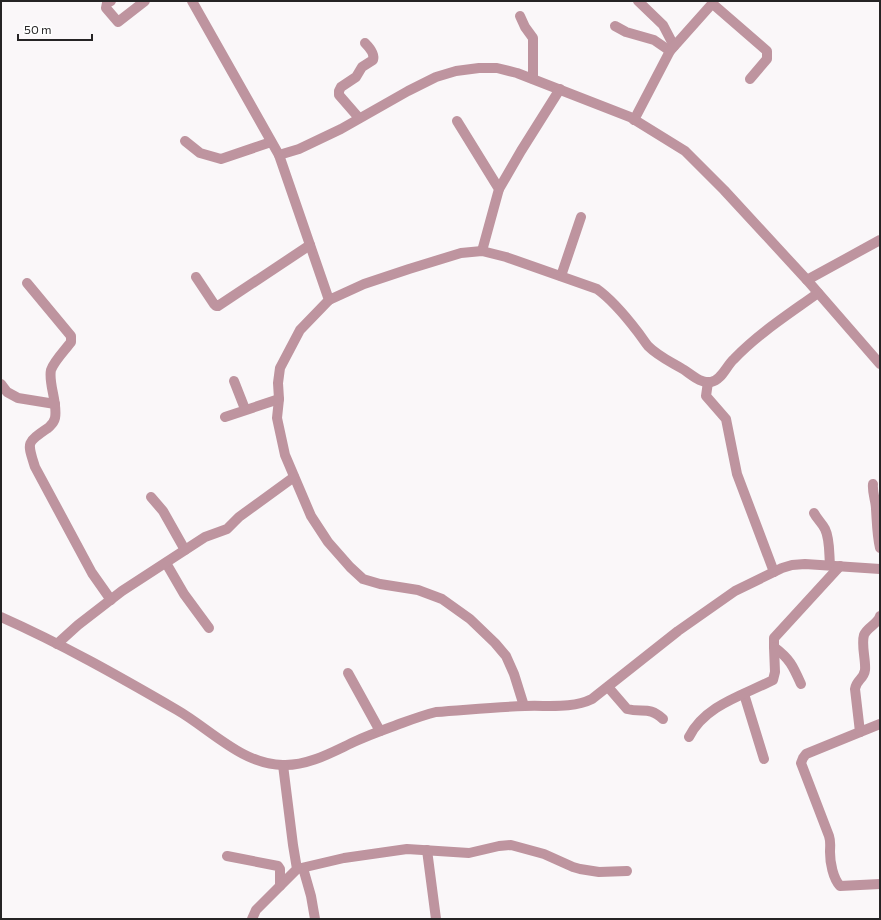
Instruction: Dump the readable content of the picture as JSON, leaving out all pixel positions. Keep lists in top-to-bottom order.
{
  "scale_bar": "50 m"
}
